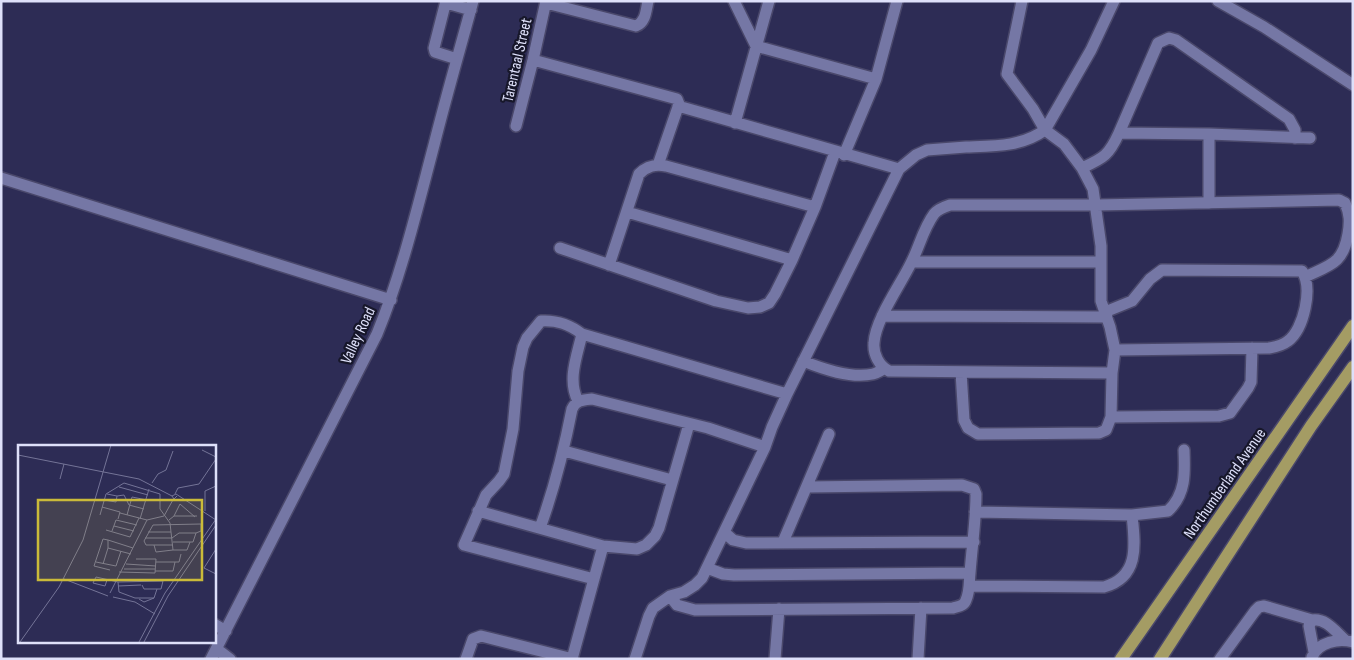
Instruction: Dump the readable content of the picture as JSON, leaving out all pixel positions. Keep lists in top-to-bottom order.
{
  "streets": {
    "main road": ["Northumberland Avenue"],
    "street": ["Tarentaal Street", "Valley Road"]
  }
}
